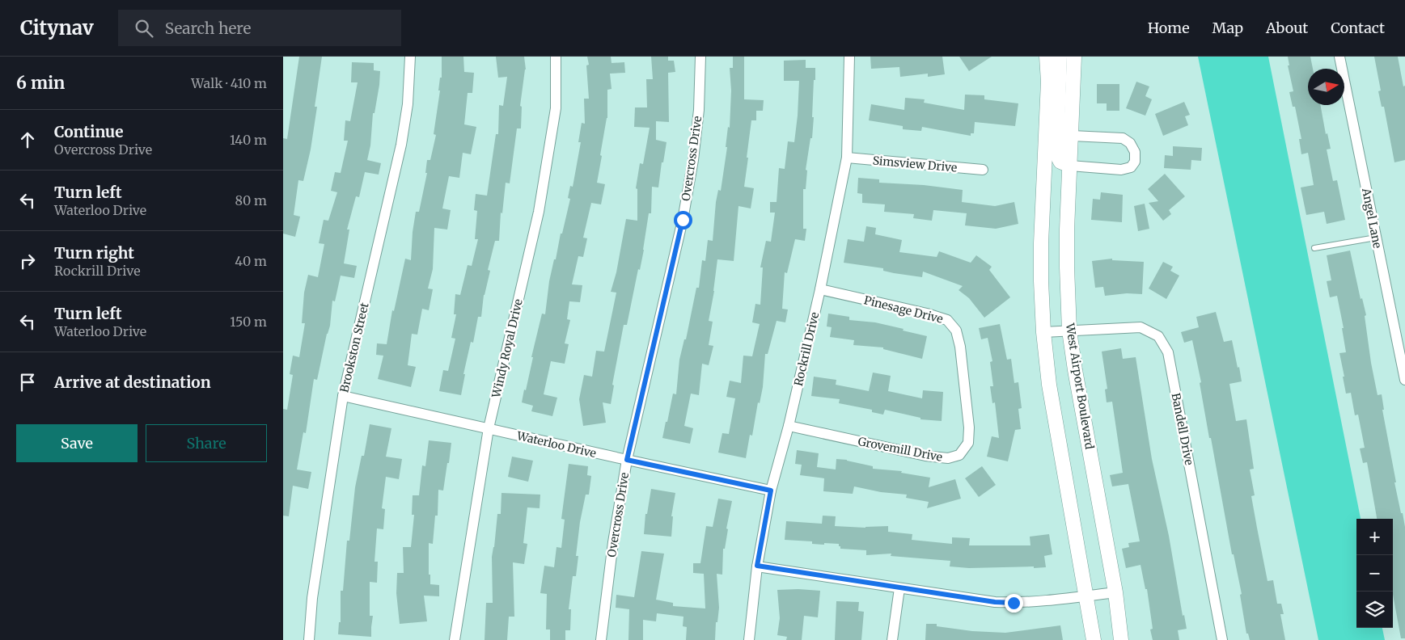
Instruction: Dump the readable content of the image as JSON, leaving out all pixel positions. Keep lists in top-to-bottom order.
{
  "streets": {
    "main road": ["West Airport Boulevard"],
    "street": [
      "Overcross Drive",
      "Simsview Drive",
      "Angel Lane",
      "Pinesage Drive",
      "Brookston Street",
      "Windy Royal Drive",
      "Rockrill Drive",
      "Bandell Drive",
      "Waterloo Drive",
      "Grovemill Drive"
    ]
  },
  "crossings": [
    ["Overcross Drive", "Waterloo Drive"],
    ["Simsview Drive", "Rockrill Drive"],
    ["Pinesage Drive", "Rockrill Drive"],
    ["Pinesage Drive", "Grovemill Drive"],
    ["Brookston Street", "Waterloo Drive"],
    ["Windy Royal Drive", "Waterloo Drive"],
    ["Rockrill Drive", "Waterloo Drive"],
    ["Rockrill Drive", "Grovemill Drive"],
    ["West Airport Boulevard", "Bandell Drive"]
  ],
  "north": "right",
  "page": {
    "header": "Citynav",
    "search": "Search here",
    "nav": [
      "Home",
      "Map",
      "About",
      "Contact"
    ],
    "heading": ["6 min", "Walk · 410 m"],
    "list": [
      ["Continue", "Overcross Drive", "140 m"],
      ["Turn left", "Waterloo Drive", "80 m"],
      ["Turn right", "Rockrill Drive", "40 m"],
      ["Turn left", "Waterloo Drive", "150 m"],
      "Arrive at destination"
    ],
    "buttons": ["Save", "Share"],
    "map_buttons": ["+", "−"]
  }
}
